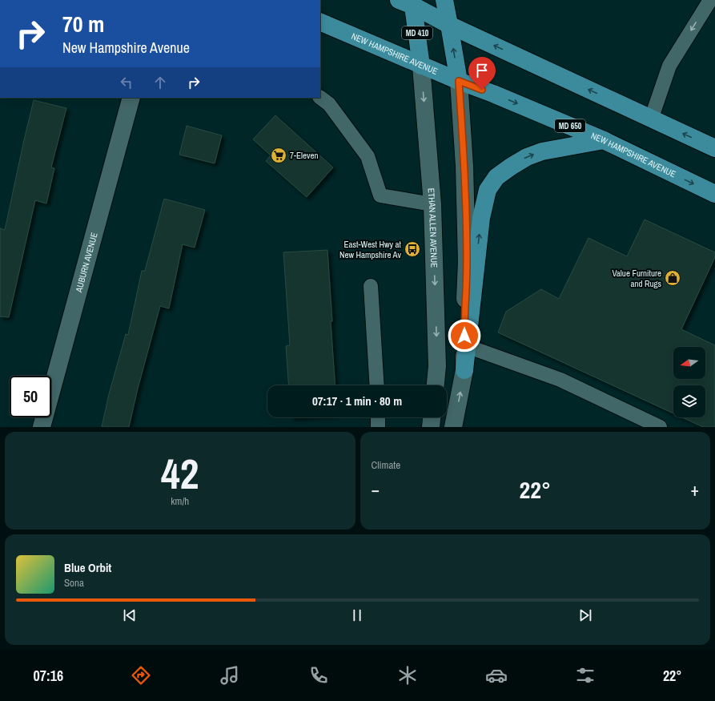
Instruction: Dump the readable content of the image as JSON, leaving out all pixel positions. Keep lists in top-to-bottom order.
{
  "streets": {
    "main road": [
      "MD 410",
      "NEW HAMPSHIRE AVENUE",
      "MD 650",
      "ETHAN ALLEN AVENUE",
      "AUBURN AVENUE"
    ]
  },
  "crossings": [
    ["MD 410", "NEW HAMPSHIRE AVENUE"],
    ["MD 410", "ETHAN ALLEN AVENUE"],
    ["NEW HAMPSHIRE AVENUE", "ETHAN ALLEN AVENUE"]
  ],
  "places": {
    "supermarket": ["7-Eleven"],
    "bus stop": ["East-West Hwy at New Hampshire Av"],
    "shop": ["Value Furniture and Rugs"]
  },
  "north": "left",
  "page": {
    "turn": ["70 m", "New Hampshire Avenue"],
    "limit": "50",
    "trip": "07:17 · 1 min · 80 m",
    "tile": [
      ["42", "km/h"],
      "Climate"
    ],
    "heat": ["−", "22°", "+"],
    "song": ["Blue Orbit", "Sona"],
    "tabs": ["07:16", "22°"]
  }
}
